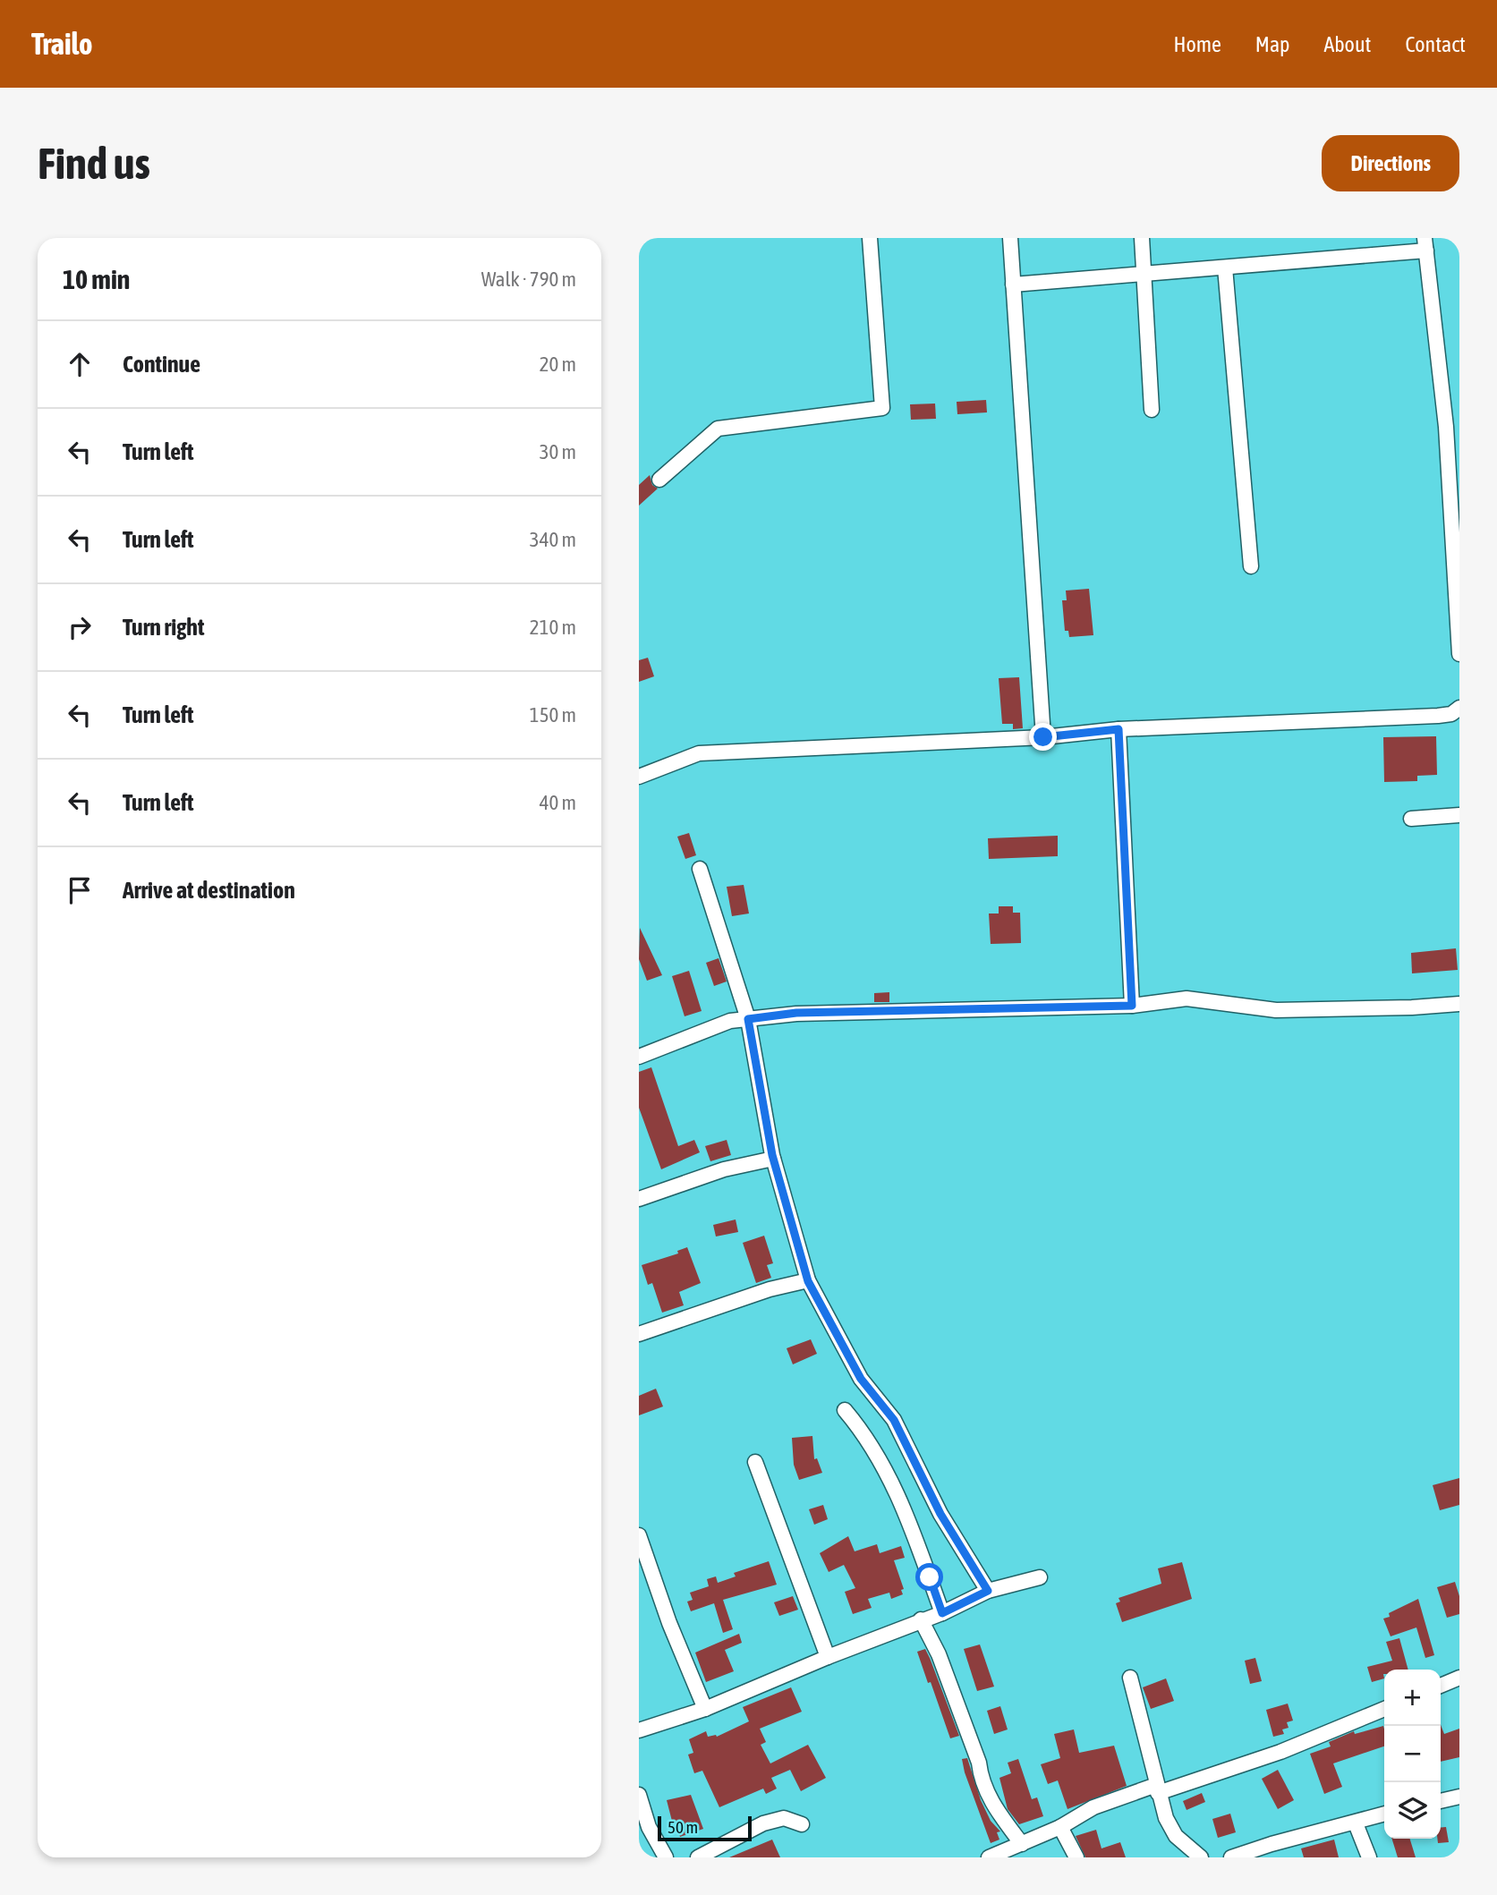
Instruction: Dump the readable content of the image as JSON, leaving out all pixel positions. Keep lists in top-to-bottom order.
{
  "scale_bar": "50 m",
  "page": {
    "header": "Trailo",
    "nav": [
      "Home",
      "Map",
      "About",
      "Contact"
    ],
    "buttons": "Directions",
    "title": "Find us",
    "heading": ["10 min", "Walk · 790 m"],
    "list": [
      ["Continue", "20 m"],
      ["Turn left", "30 m"],
      ["Turn left", "340 m"],
      ["Turn right", "210 m"],
      ["Turn left", "150 m"],
      ["Turn left", "40 m"],
      "Arrive at destination"
    ],
    "map_buttons": ["+", "−"],
    "scale": "50 m"
  }
}
